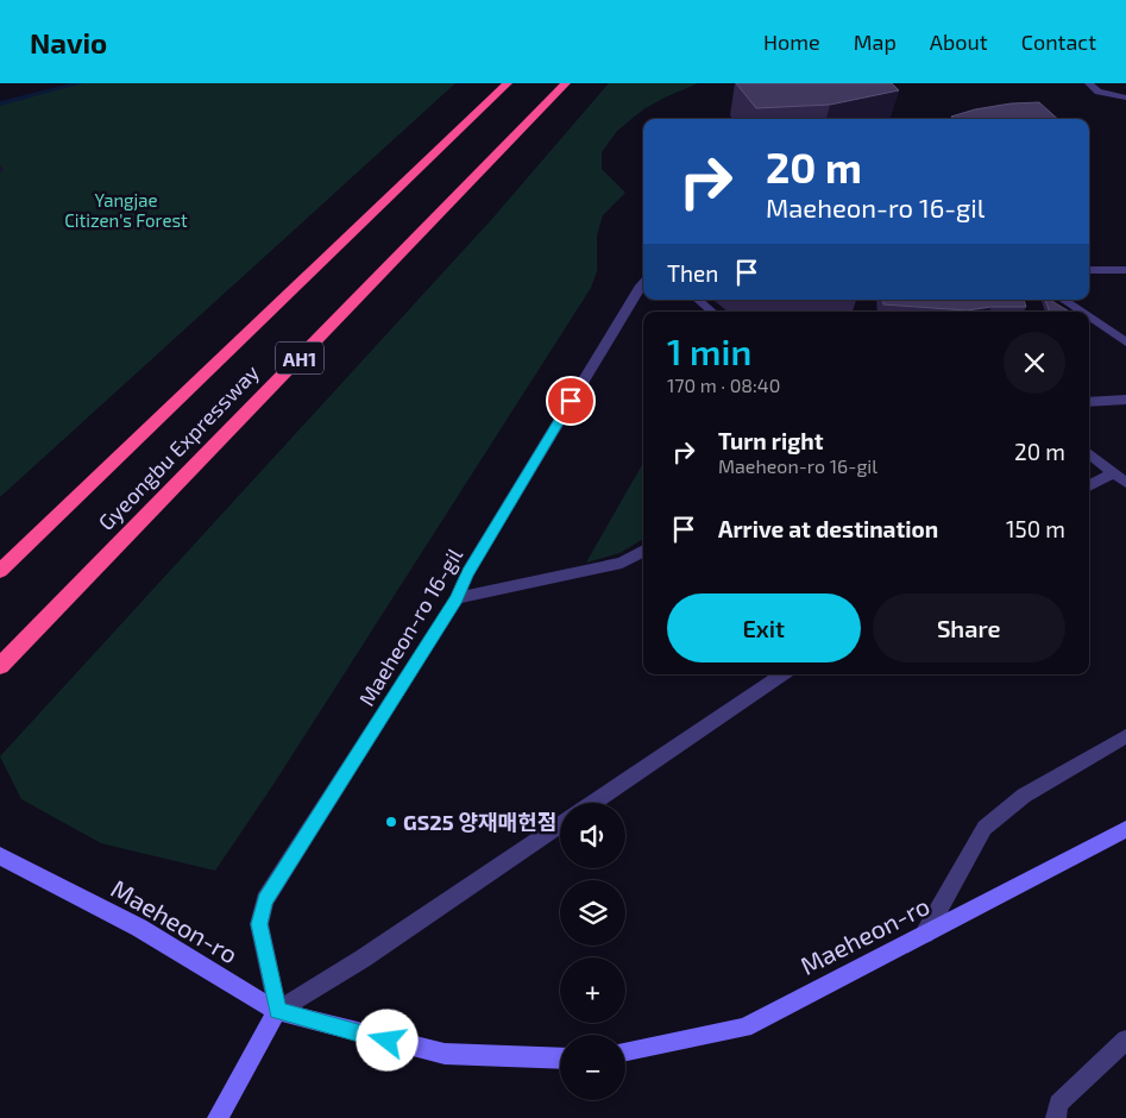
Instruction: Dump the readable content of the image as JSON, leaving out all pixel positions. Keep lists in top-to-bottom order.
{
  "streets": {
    "highway": ["AH1", "Gyeongbu Expressway"],
    "main road": ["Maeheon-ro"],
    "street": ["Maeheon-ro 16-gil"]
  },
  "crossings": [
    ["Maeheon-ro 16-gil", "Maeheon-ro"]
  ],
  "parks": ["Yangjae Citizen's Forest"],
  "places": ["GS25 양재매헌점"],
  "page": {
    "header": "Navio",
    "nav": [
      "Home",
      "Map",
      "About",
      "Contact"
    ],
    "turn": ["20 m", "Maeheon-ro 16-gil"],
    "then": "Then",
    "heading": ["1 min", "170 m · 08:40"],
    "list": [
      {
        "name": "Turn right",
        "note": "Maeheon-ro 16-gil",
        "value": "20 m"
      },
      {
        "name": "Arrive at destination",
        "value": "150 m"
      }
    ],
    "buttons": ["Exit", "Share"],
    "map_buttons": ["+", "−"]
  }
}
